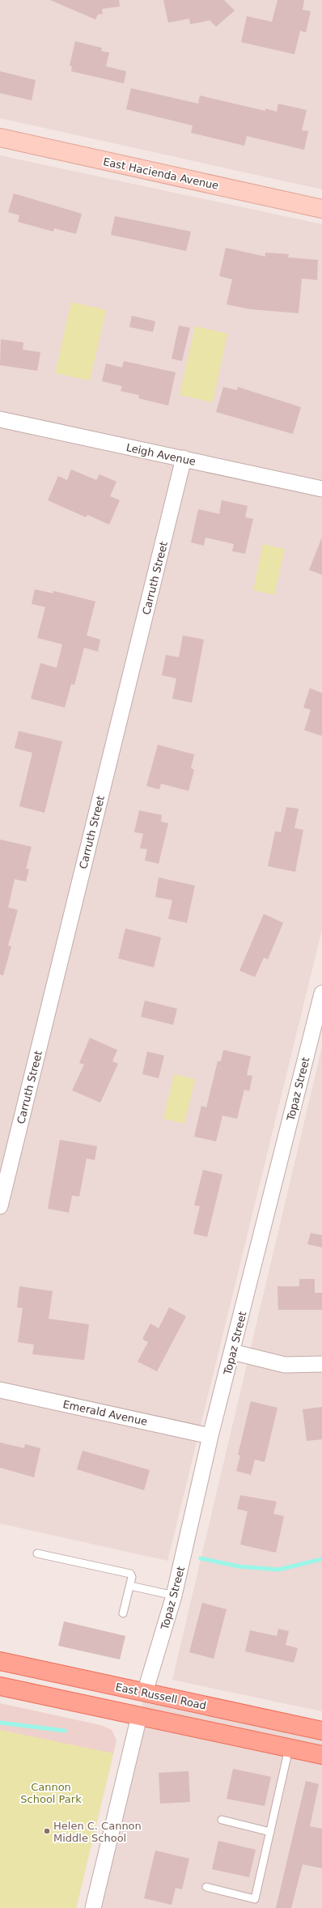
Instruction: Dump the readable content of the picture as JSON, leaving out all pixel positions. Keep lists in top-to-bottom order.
{
  "streets": {
    "main road": ["East Hacienda Avenue", "East Russell Road"],
    "street": [
      "Leigh Avenue",
      "Carruth Street",
      "Topaz Street",
      "Emerald Avenue"
    ]
  },
  "crossings": [
    ["Leigh Avenue", "Carruth Street"],
    ["Topaz Street", "Emerald Avenue"],
    ["Topaz Street", "East Russell Road"]
  ],
  "parks": ["Cannon School Park"],
  "places": ["Helen C. Cannon Middle School"]
}
